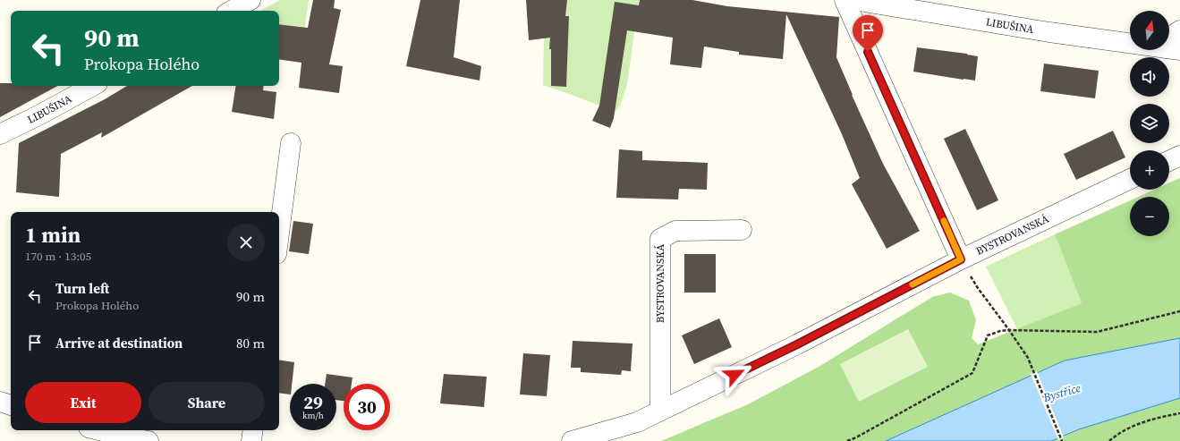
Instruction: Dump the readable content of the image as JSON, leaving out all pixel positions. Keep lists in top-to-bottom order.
{
  "streets": {
    "street": ["LIBUŠINA", "BYSTROVANSKÁ"]
  },
  "water": ["Bystřice"],
  "north": "top",
  "page": {
    "map_buttons": ["+", "−"],
    "turn": ["90 m", "Prokopa Holého"],
    "heading": ["1 min", "170 m · 13:05"],
    "list": [
      {
        "name": "Turn left",
        "note": "Prokopa Holého",
        "value": "90 m"
      },
      {
        "name": "Arrive at destination",
        "value": "80 m"
      }
    ],
    "buttons": ["Exit", "Share"],
    "speed": "29 km/h",
    "limit": "30"
  }
}
